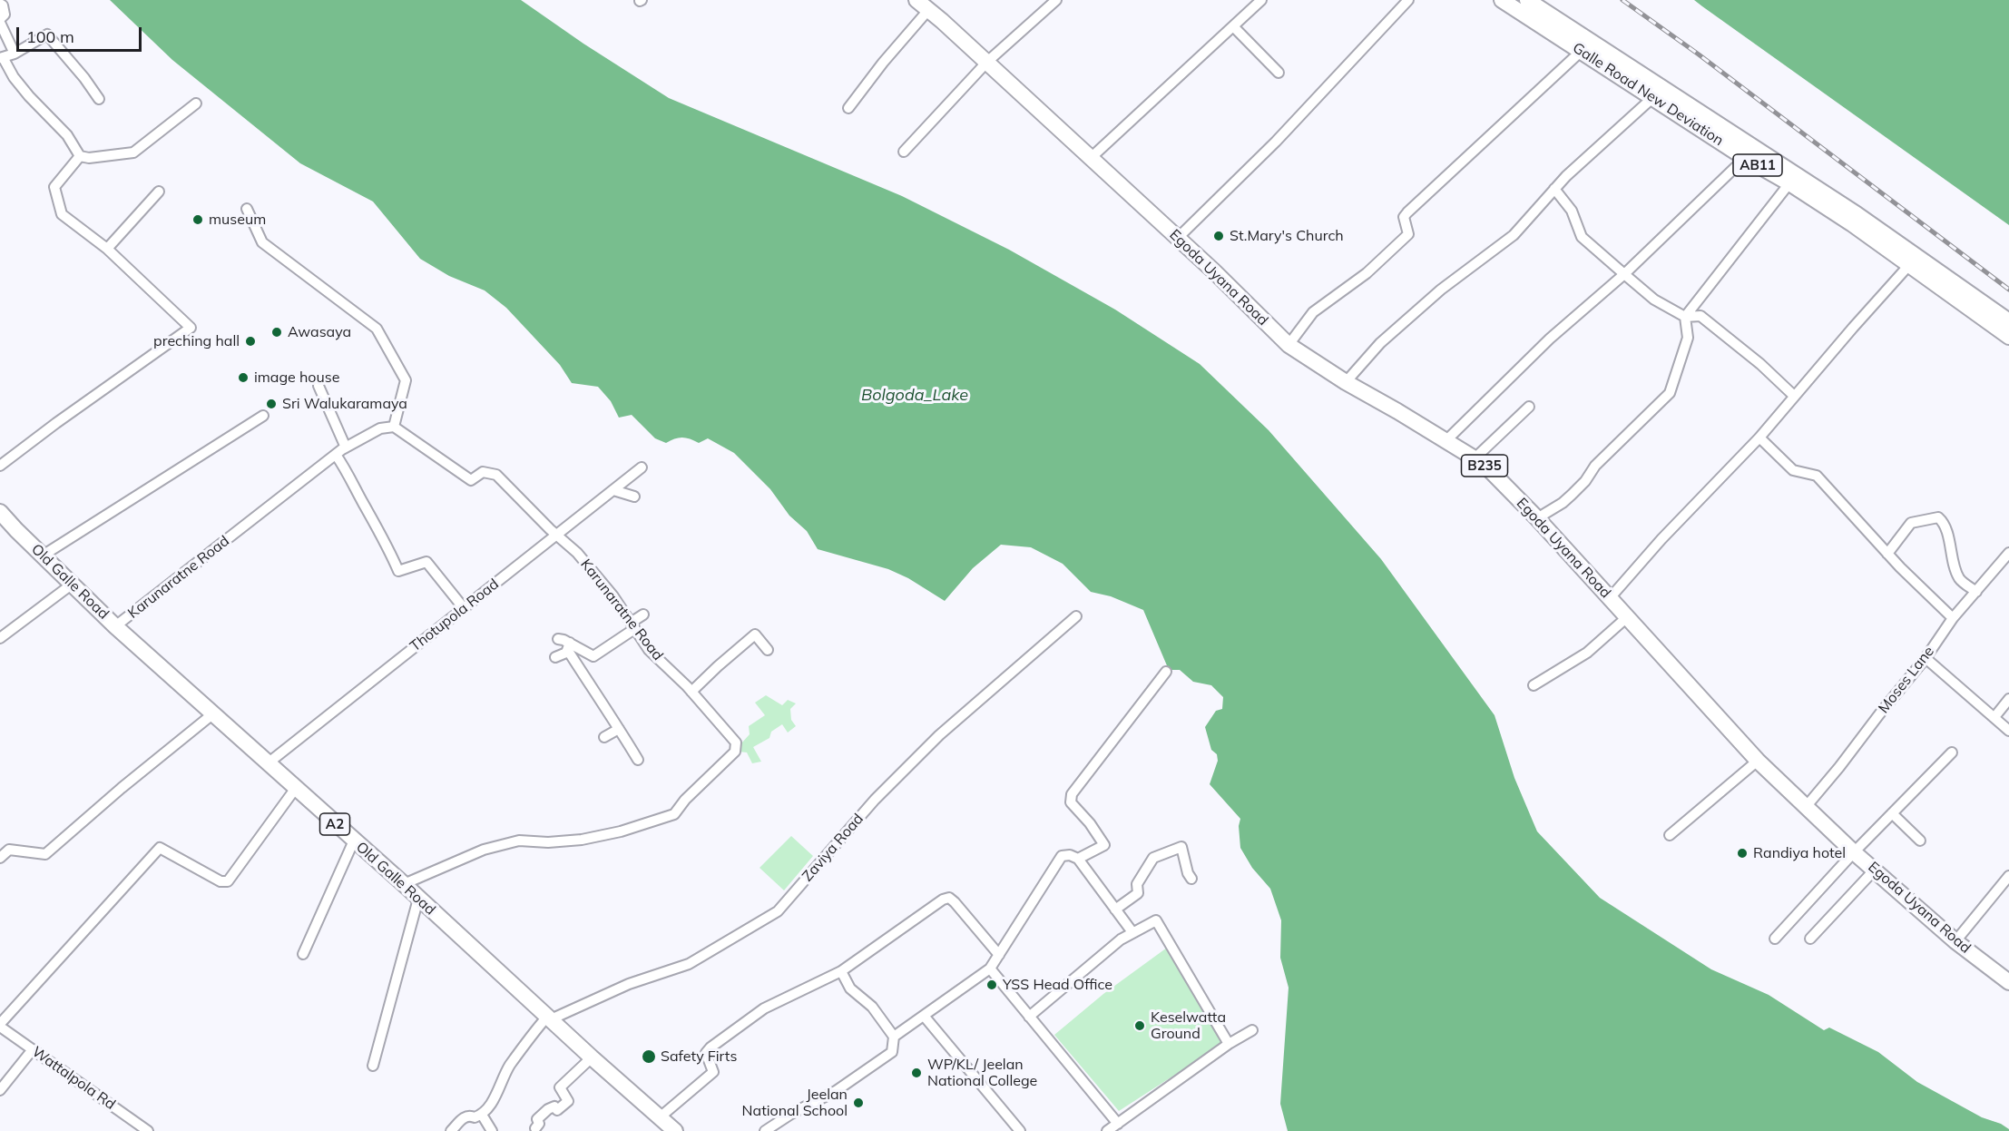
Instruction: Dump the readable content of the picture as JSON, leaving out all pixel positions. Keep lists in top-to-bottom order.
{
  "streets": {
    "main road": [
      "Galle Road New Deviation",
      "AB11",
      "Egoda Uyana Road",
      "B235",
      "Old Galle Road",
      "A2"
    ],
    "street": [
      "Karunaratne Road",
      "Thotupola Road",
      "Moses Lane",
      "Zaviya Road",
      "Wattalpola Rd"
    ]
  },
  "crossings": [
    ["Egoda Uyana Road", "Moses Lane"],
    ["Karunaratne Road", "Old Galle Road"],
    ["Karunaratne Road", "Thotupola Road"],
    ["Old Galle Road", "Thotupola Road"],
    ["Old Galle Road", "Zaviya Road"]
  ],
  "water": ["Bolgoda_Lake"],
  "places": [
    "museum",
    "St.Mary's Church",
    "Awasaya",
    "preching hall",
    "image house",
    "Sri Walukaramaya",
    "Randiya hotel",
    "YSS Head Office",
    "Keselwatta Ground",
    "Safety Firts",
    "WP/KL/ Jeelan National College",
    "Jeelan National School"
  ],
  "scale_bar": "100 m"
}
